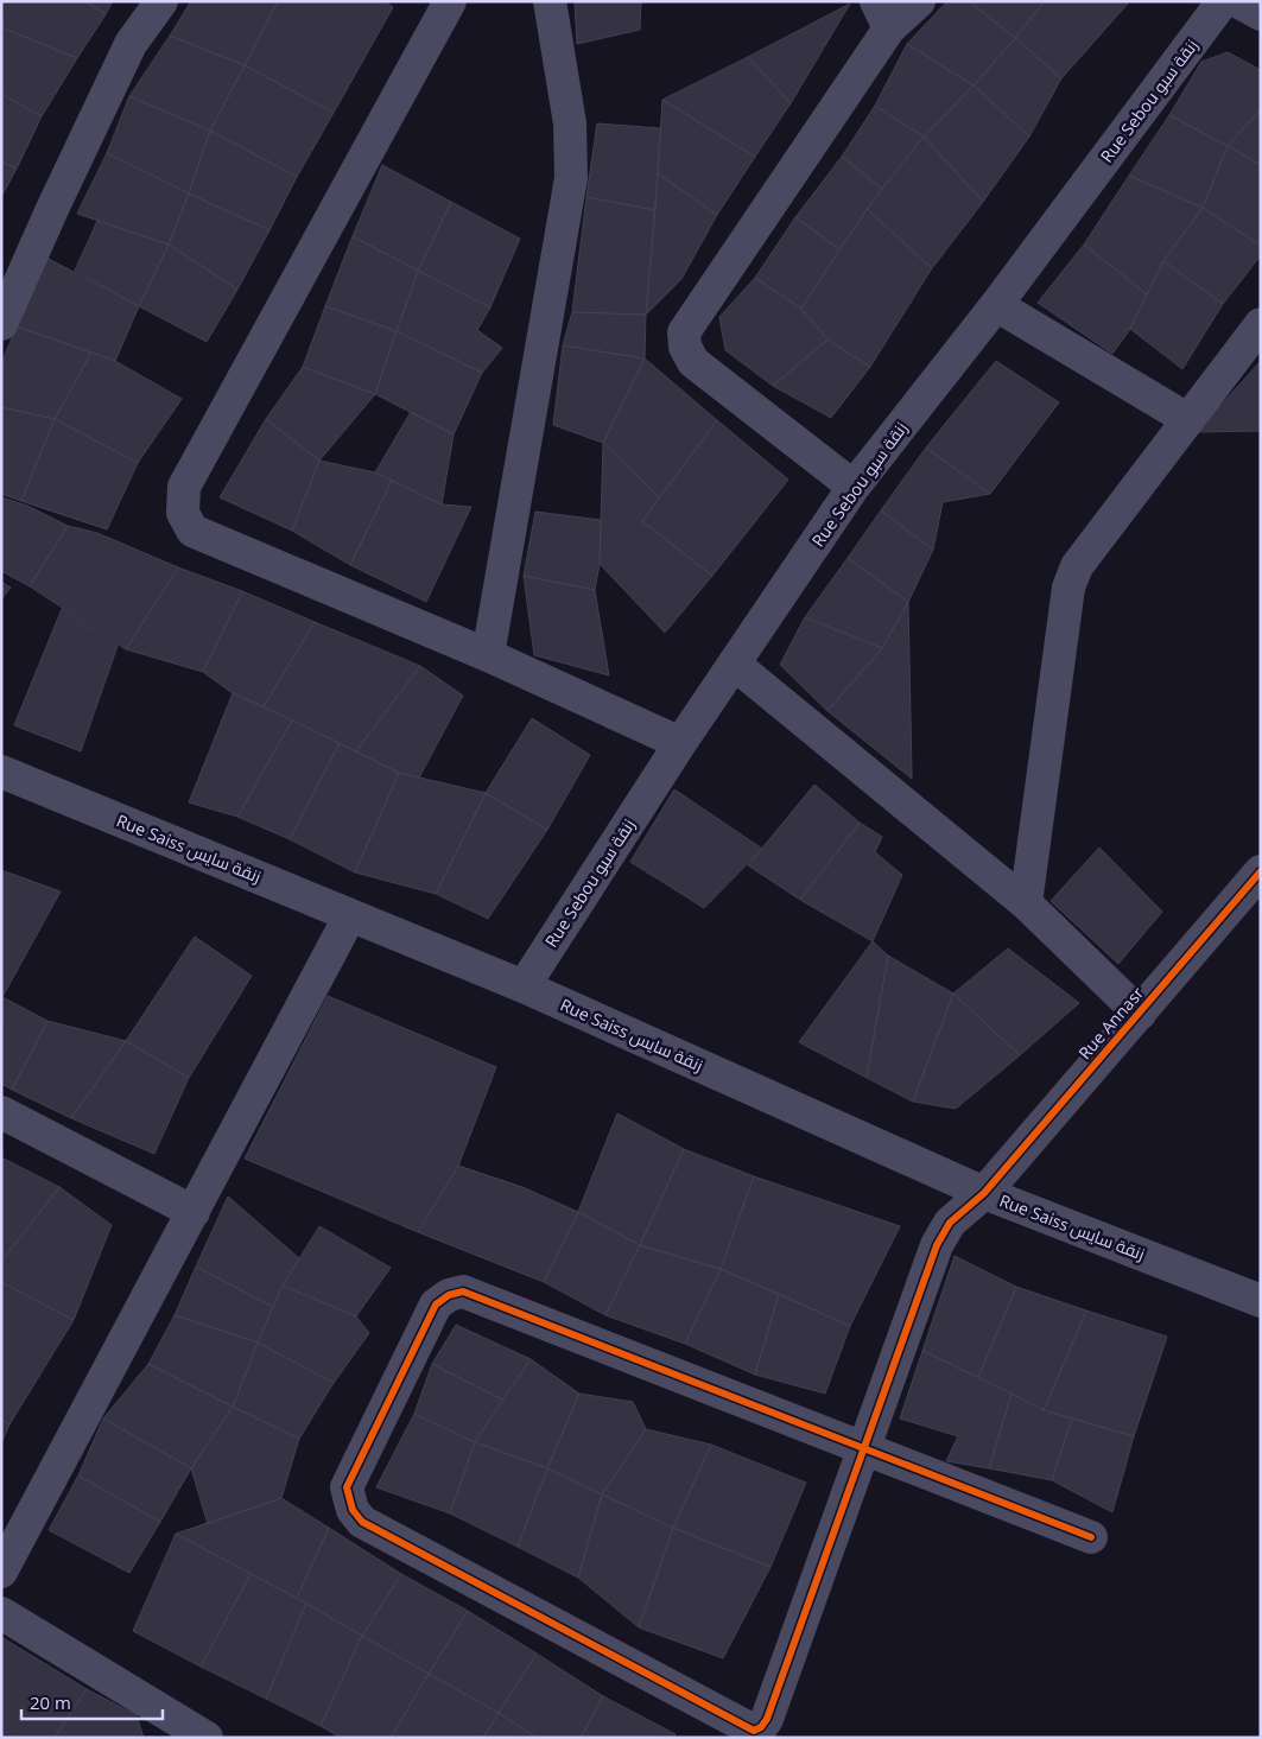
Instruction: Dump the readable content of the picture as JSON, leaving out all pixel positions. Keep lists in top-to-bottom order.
{
  "streets": {
    "street": ["Rue Sebou زنقة سبو", "Rue Saiss زنقة سايس", "Rue Annasr"]
  },
  "crossings": [
    ["Rue Sebou زنقة سبو", "Rue Saiss زنقة سايس"],
    ["Rue Saiss زنقة سايس", "Rue Annasr"]
  ],
  "scale_bar": "20 m"
}
